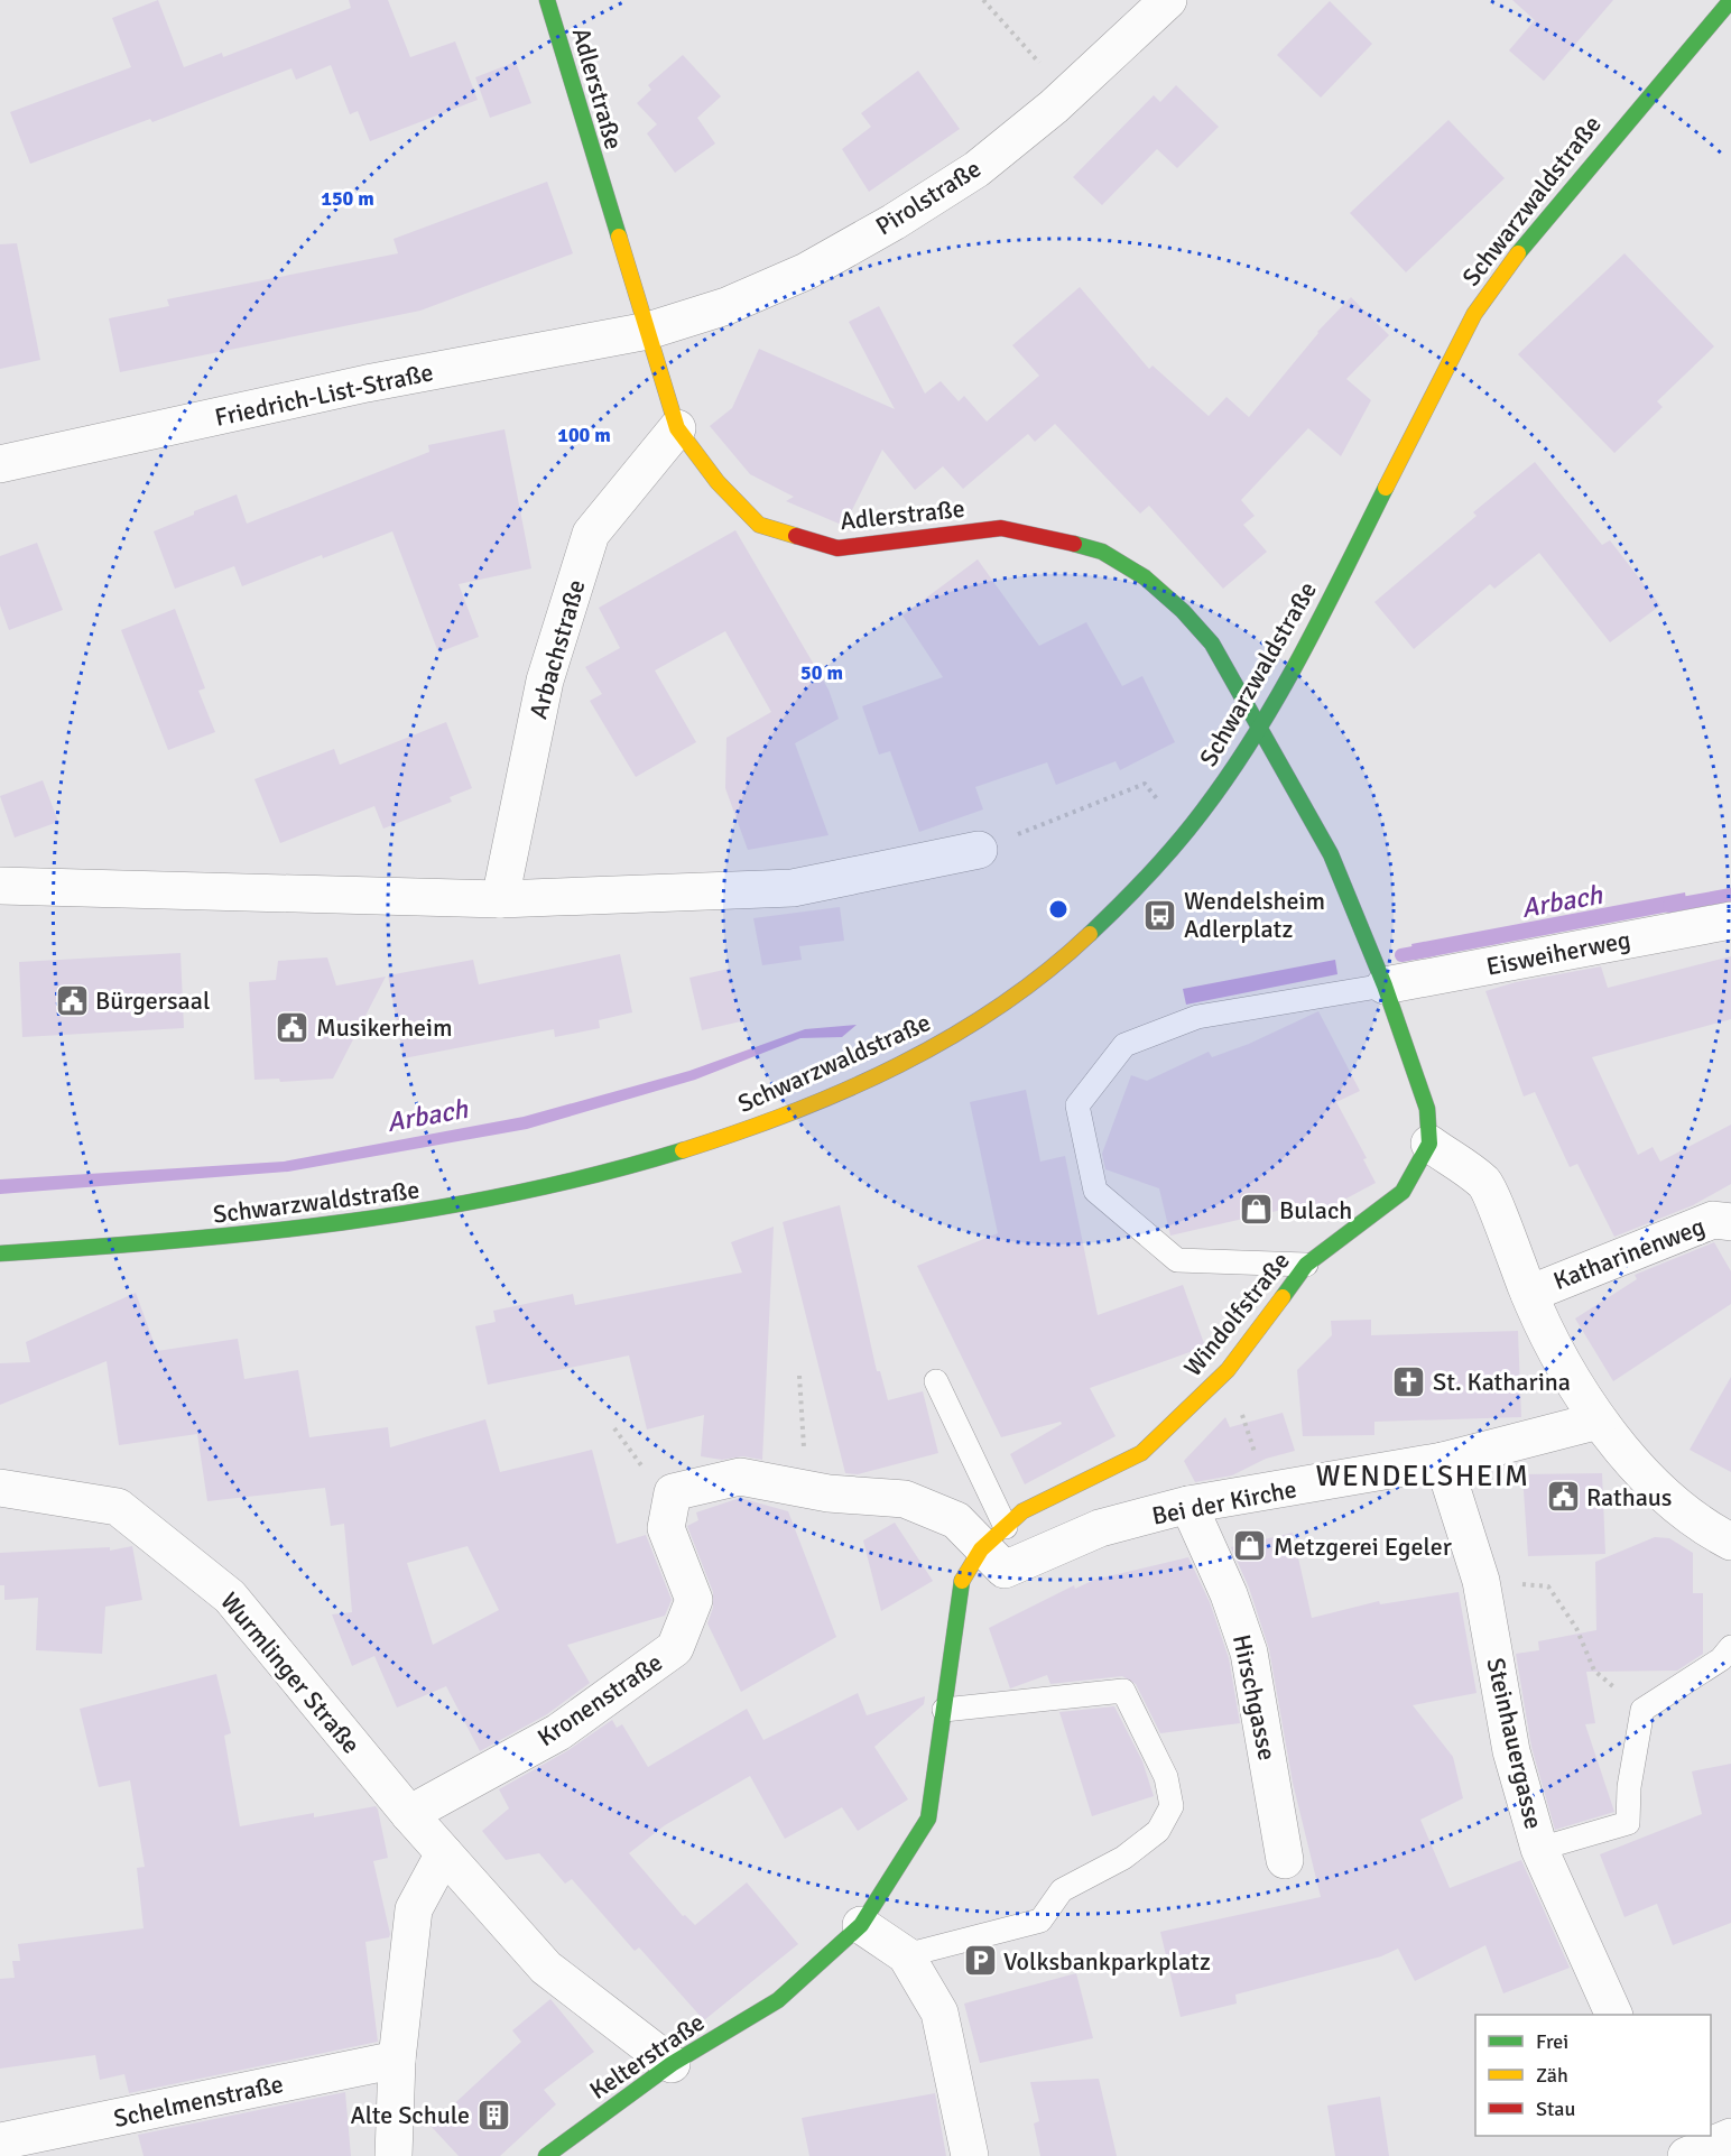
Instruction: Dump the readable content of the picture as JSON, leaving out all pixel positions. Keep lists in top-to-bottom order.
{
  "streets": {
    "street": [
      "Adlerstraße",
      "Pirolstraße",
      "Schwarzwaldstraße",
      "Friedrich-List-Straße",
      "Arbachstraße",
      "Eisweiherweg",
      "Katharinenweg",
      "Windolfstraße",
      "Bei der Kirche",
      "Wurmlinger Straße",
      "Hirschgasse",
      "Kronenstraße",
      "Steinhauergasse",
      "Kelterstraße",
      "Schelmenstraße"
    ]
  },
  "crossings": [
    ["Adlerstraße", "Pirolstraße"],
    ["Adlerstraße", "Schwarzwaldstraße"],
    ["Adlerstraße", "Friedrich-List-Straße"],
    ["Adlerstraße", "Arbachstraße"],
    ["Pirolstraße", "Friedrich-List-Straße"],
    ["Windolfstraße", "Bei der Kirche"],
    ["Windolfstraße", "Kronenstraße"],
    ["Windolfstraße", "Kelterstraße"],
    ["Bei der Kirche", "Hirschgasse"],
    ["Bei der Kirche", "Kronenstraße"],
    ["Bei der Kirche", "Steinhauergasse"],
    ["Wurmlinger Straße", "Kronenstraße"],
    ["Wurmlinger Straße", "Kelterstraße"]
  ],
  "districts": ["WENDELSHEIM"],
  "water": ["Arbach"],
  "places": {
    "bus stop": ["Wendelsheim Adlerplatz"],
    "public building": ["Bürgersaal", "Musikerheim", "Rathaus"],
    "shop": ["Bulach", "Metzgerei Egeler"],
    "church": ["St. Katharina"],
    "parking": ["Volksbankparkplatz"],
    "building": ["Alte Schule"]
  },
  "legend": ["Frei", "Zäh", "Stau"],
  "rings": ["150 m", "100 m", "50 m"]
}
